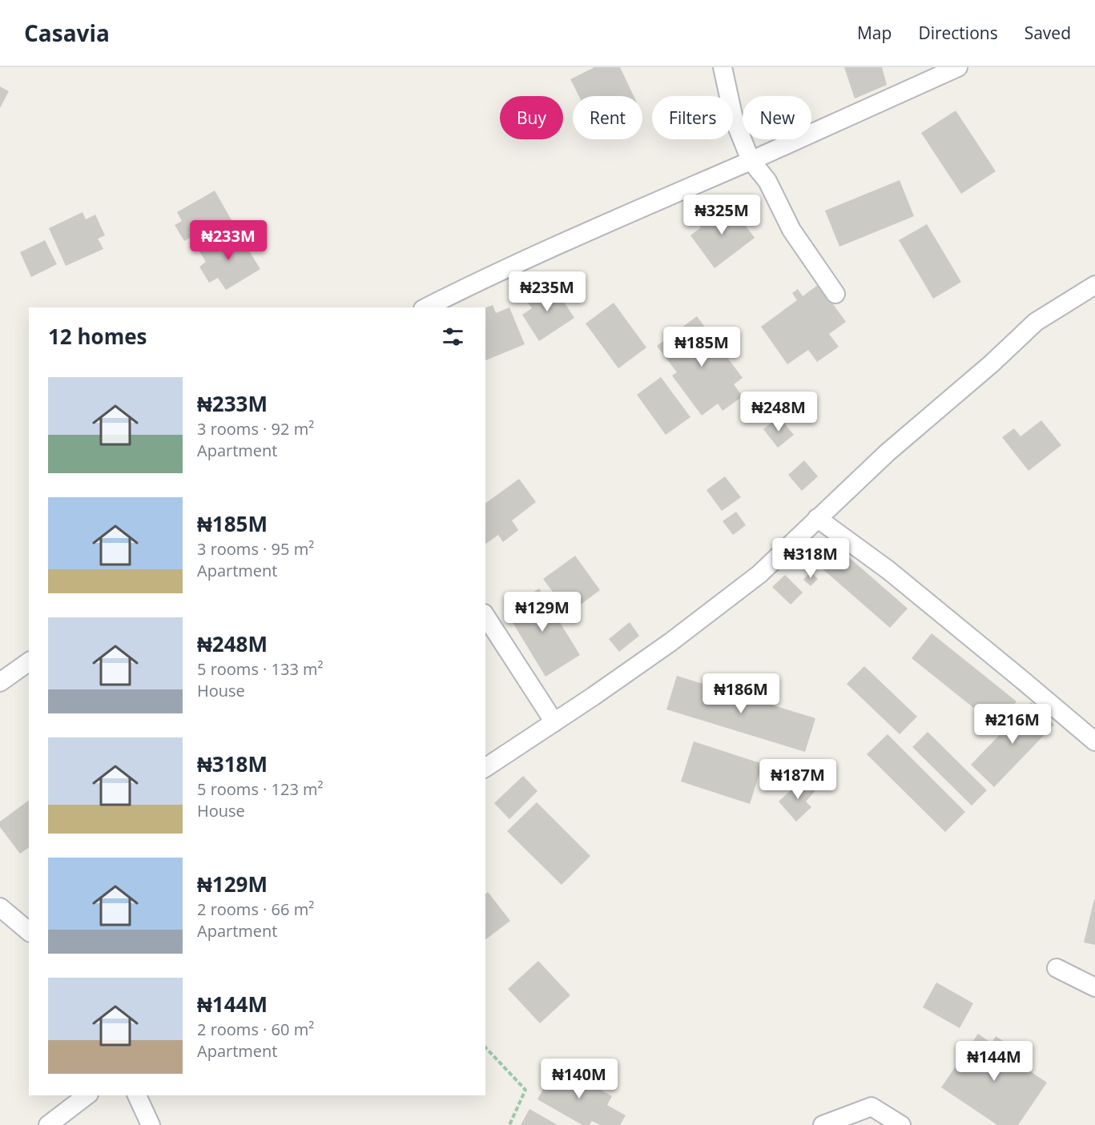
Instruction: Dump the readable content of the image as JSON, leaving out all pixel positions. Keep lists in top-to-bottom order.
{
  "page": {
    "header": "Casavia",
    "nav": ["Map", "Directions", "Saved"],
    "chip": [
      "Buy",
      "Rent",
      "Filters",
      "New"
    ],
    "price": [
      "₦325M",
      "₦233M",
      "₦235M",
      "₦185M",
      "₦248M",
      "₦318M",
      "₦129M",
      "₦186M",
      "₦216M",
      "₦187M",
      "₦144M",
      "₦140M"
    ],
    "heading": "12 homes",
    "list": [
      {
        "name": "₦233M",
        "note": "3 rooms · 92 m² · Apartment"
      },
      {
        "name": "₦185M",
        "note": "3 rooms · 95 m² · Apartment"
      },
      {
        "name": "₦248M",
        "note": "5 rooms · 133 m² · House"
      },
      {
        "name": "₦318M",
        "note": "5 rooms · 123 m² · House"
      },
      {
        "name": "₦129M",
        "note": "2 rooms · 66 m² · Apartment"
      },
      {
        "name": "₦144M",
        "note": "2 rooms · 60 m² · Apartment"
      }
    ]
  }
}
